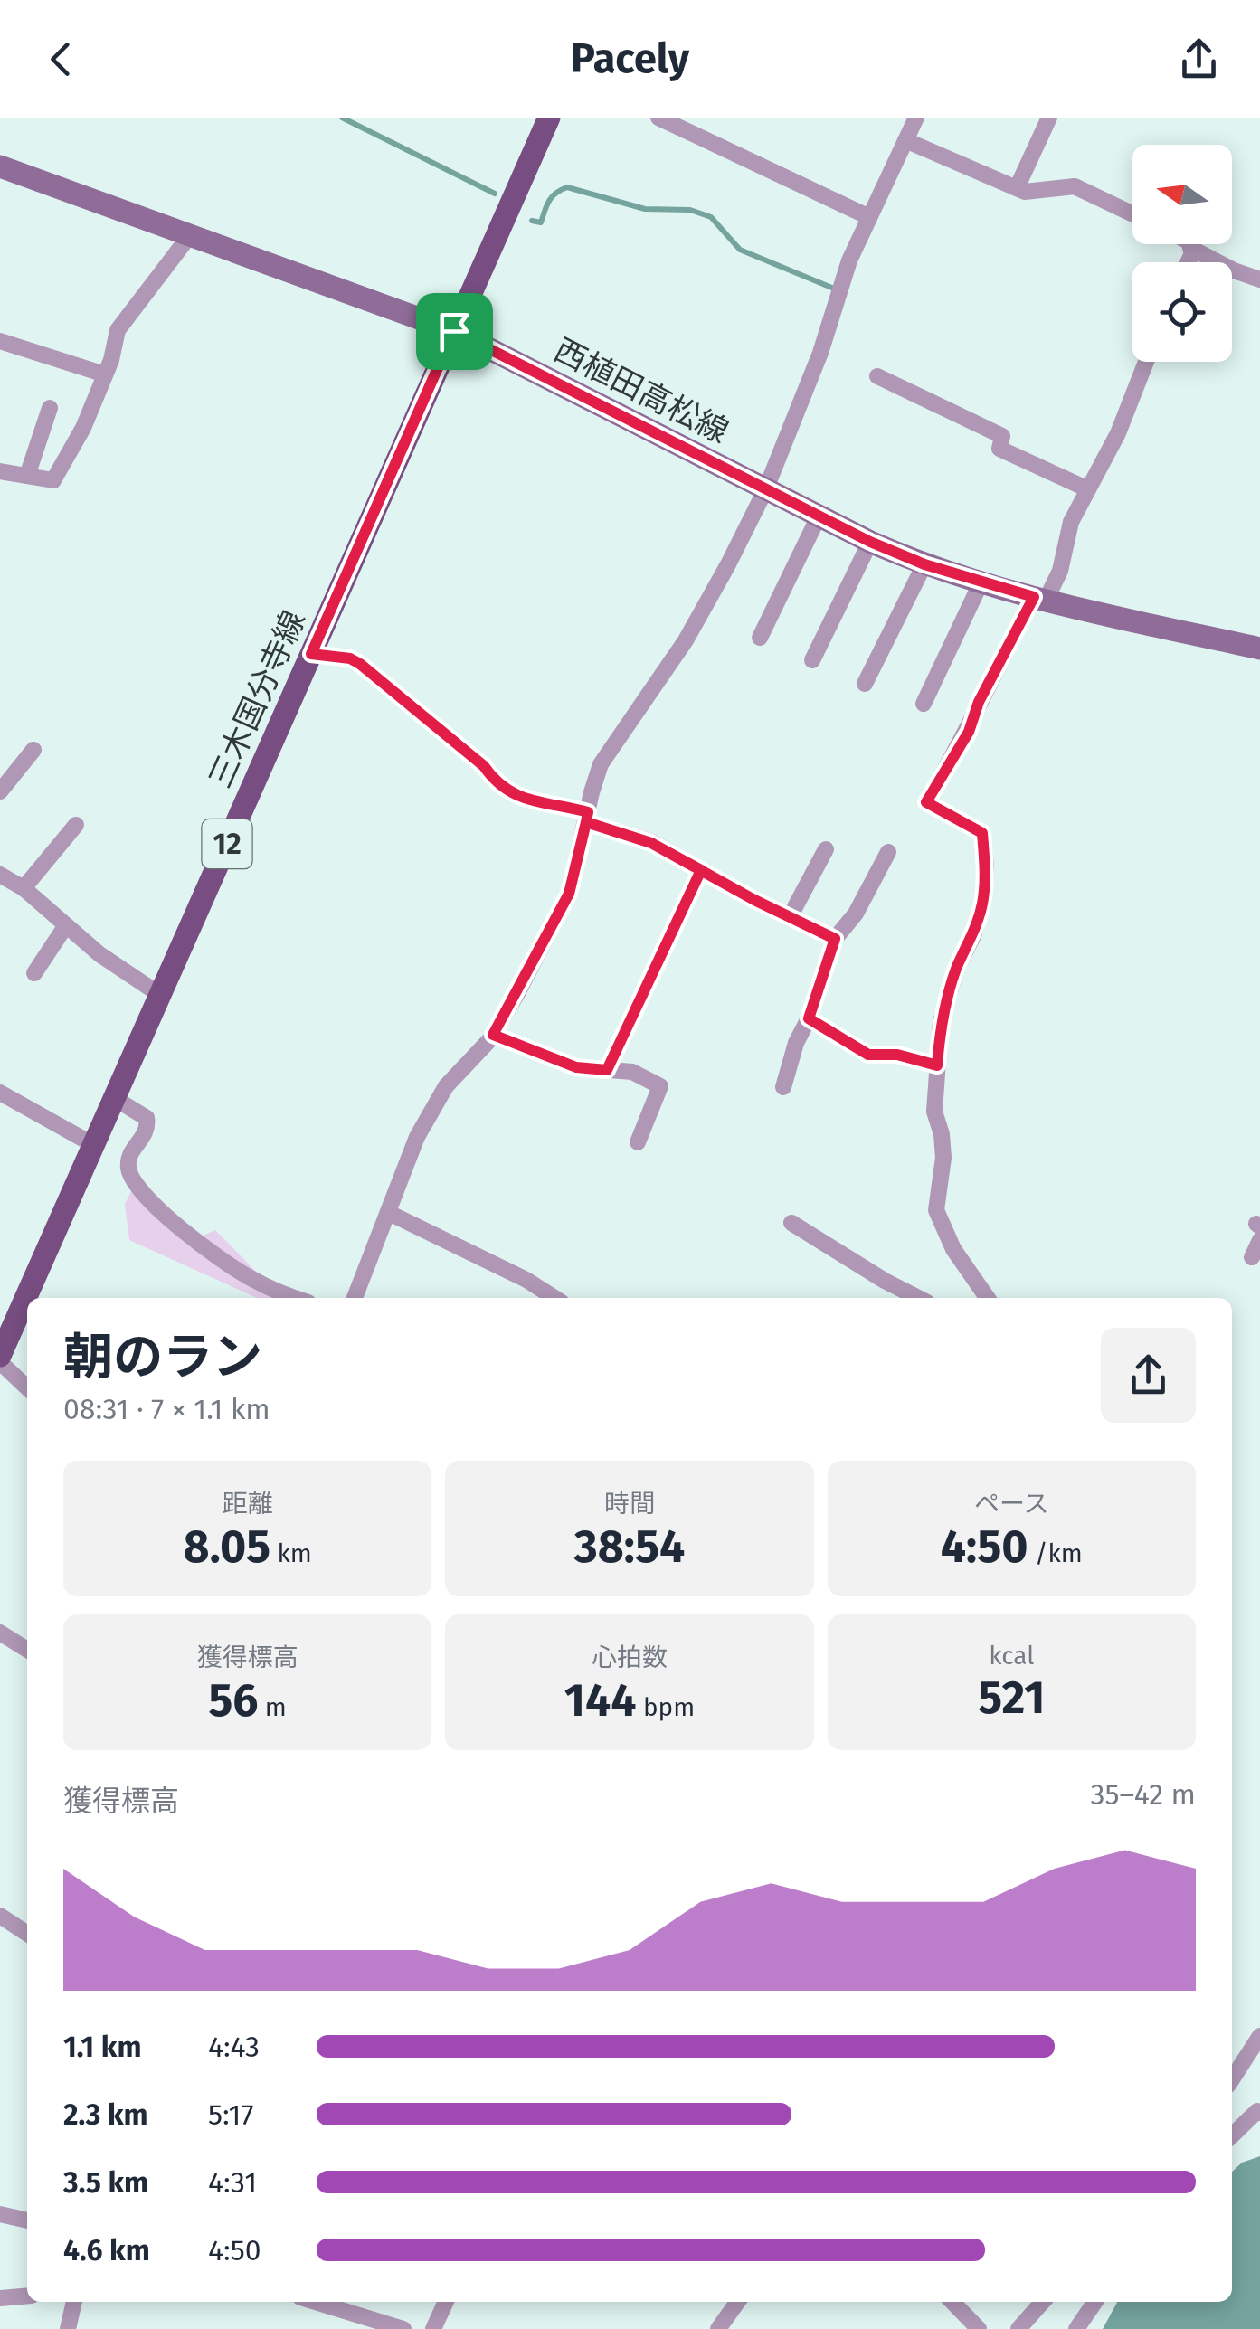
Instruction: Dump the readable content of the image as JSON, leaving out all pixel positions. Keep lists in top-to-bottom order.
{
  "streets": {
    "main road": ["西植田高松線", "三木国分寺線", "12"]
  },
  "crossings": [
    ["西植田高松線", "三木国分寺線"]
  ],
  "north": "left",
  "page": {
    "header": "Pacely",
    "heading": ["朝のラン", "08:31 · 7 × 1.1 km"],
    "stats": [
      ["距離", "8.05 km"],
      ["時間", "38:54"],
      ["ペース", "4:50 /km"],
      ["獲得標高", "56 m"],
      ["心拍数", "144 bpm"],
      ["kcal", "521"]
    ],
    "chart": ["獲得標高", "35–42 m"],
    "list": [
      {
        "name": "1.1 km",
        "note": "4:43"
      },
      {
        "name": "2.3 km",
        "note": "5:17"
      },
      {
        "name": "3.5 km",
        "note": "4:31"
      },
      {
        "name": "4.6 km",
        "note": "4:50"
      }
    ]
  }
}
